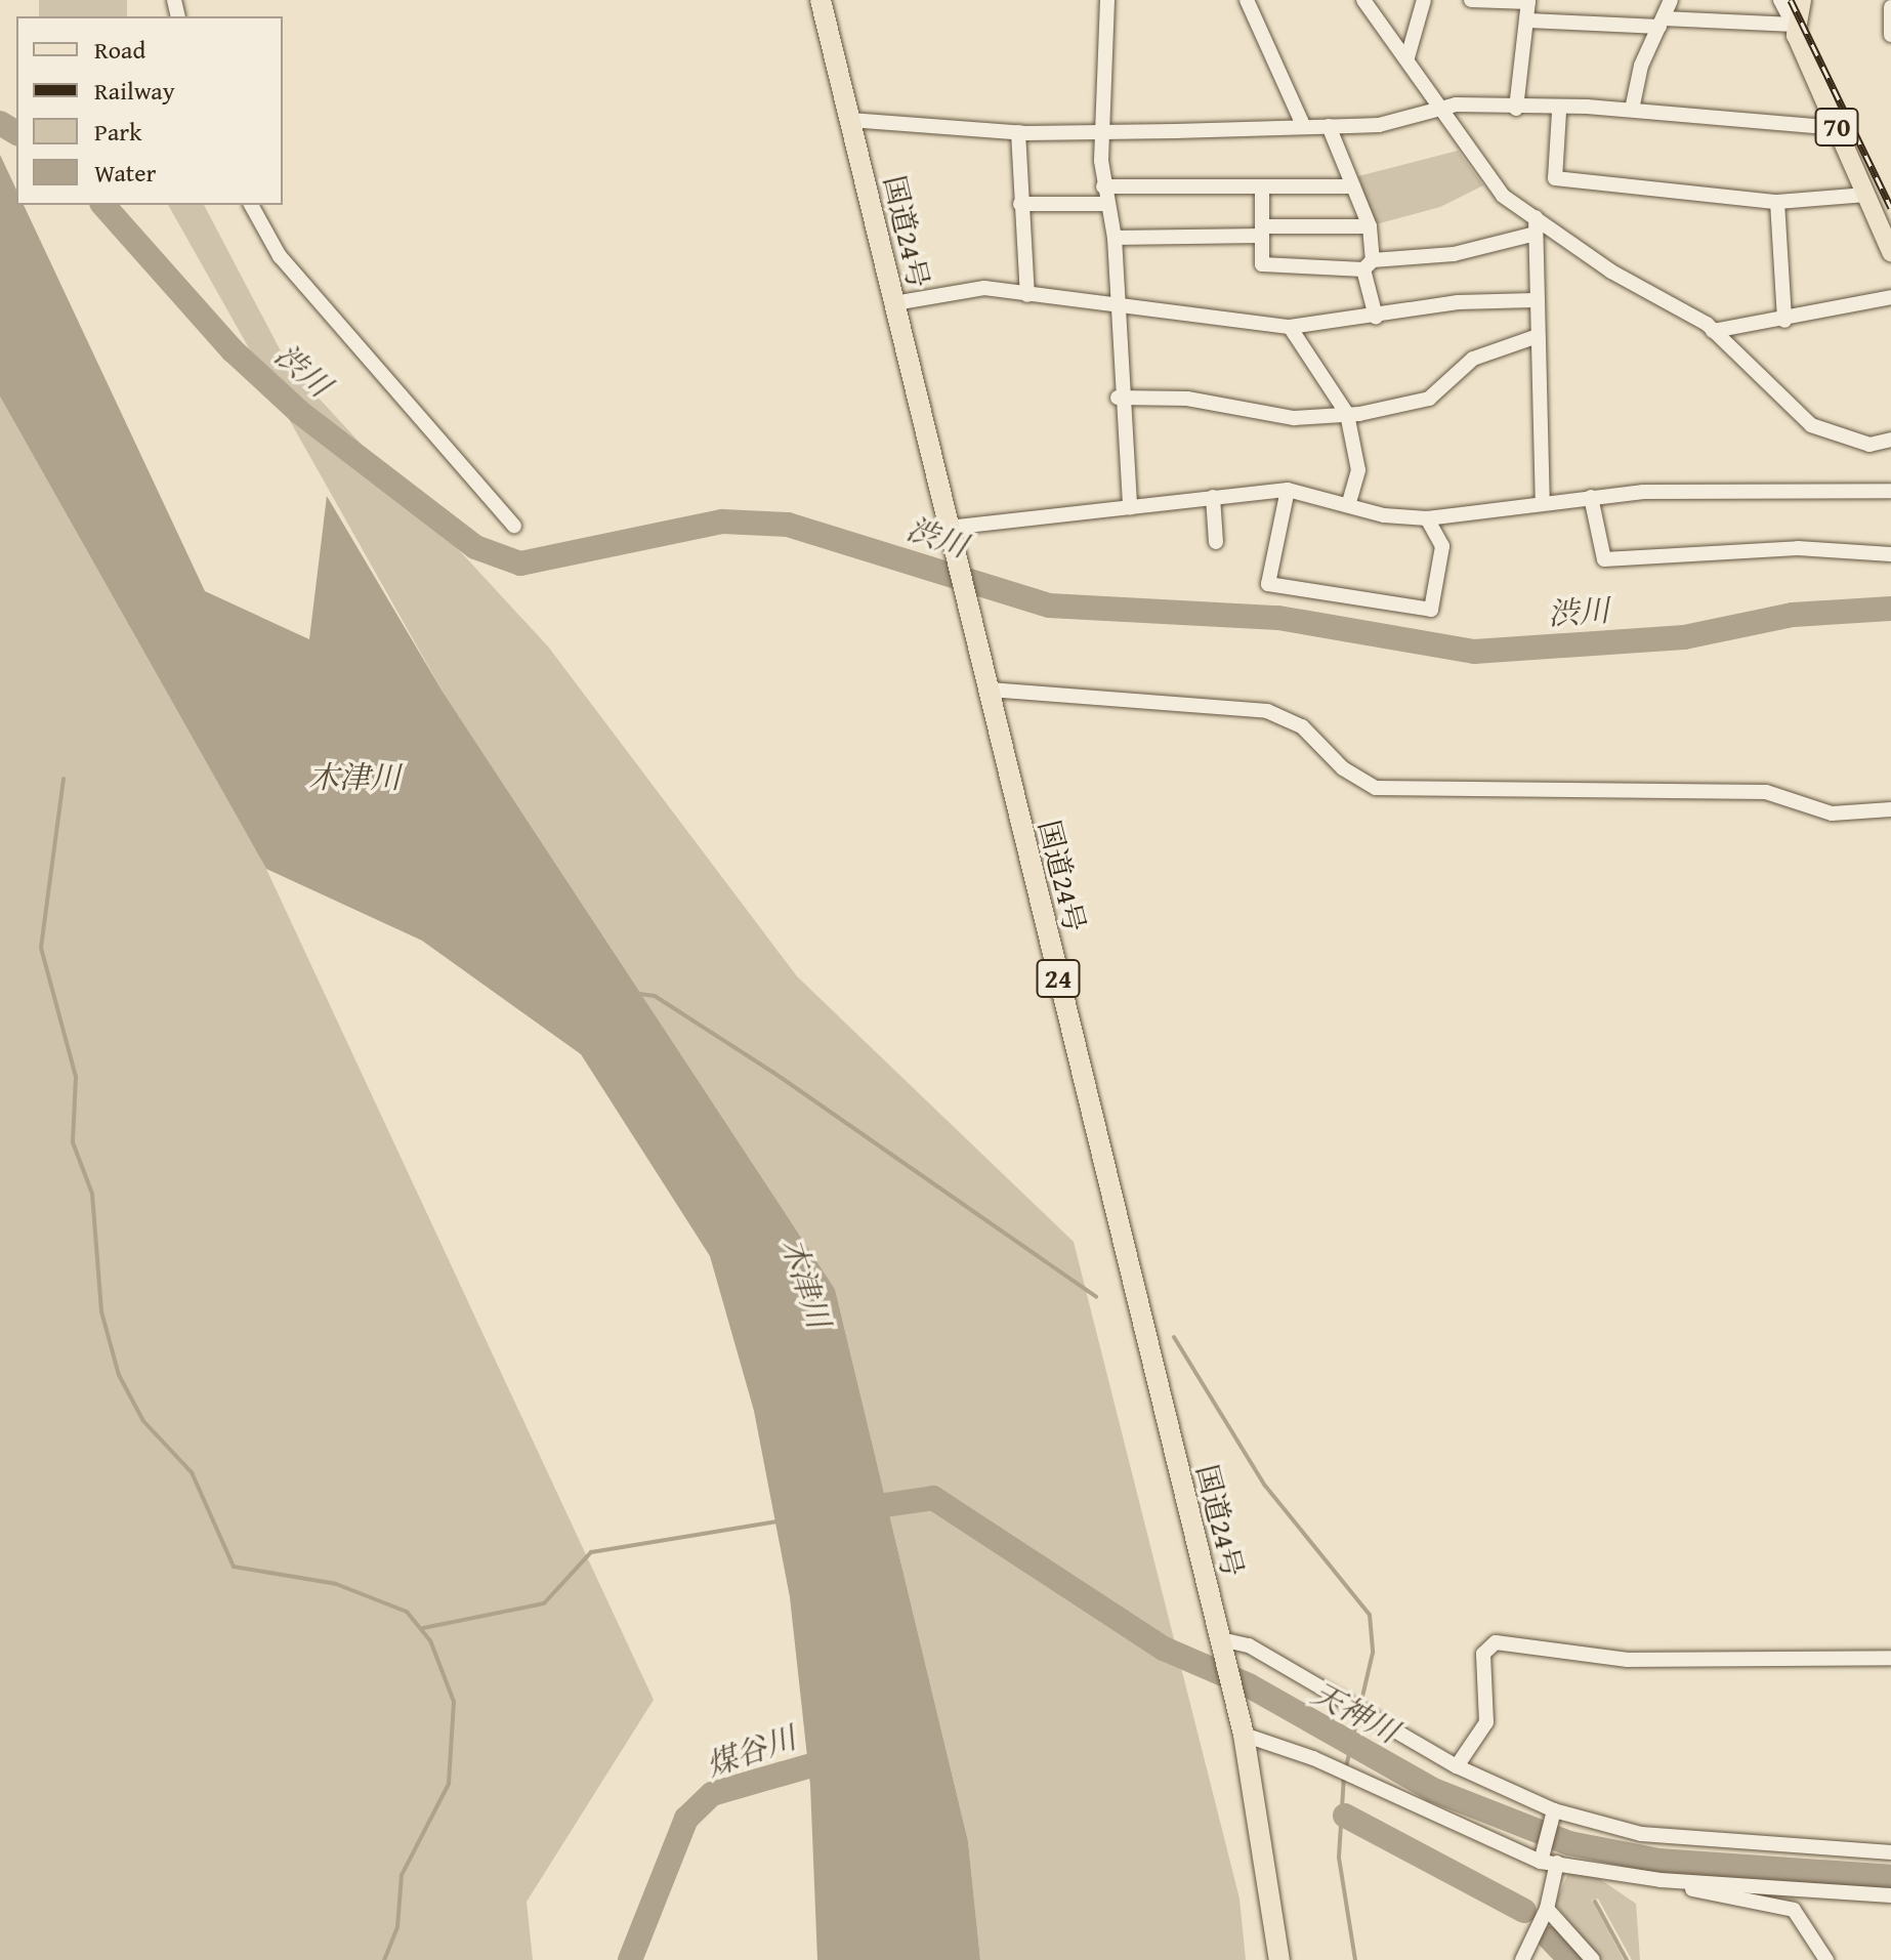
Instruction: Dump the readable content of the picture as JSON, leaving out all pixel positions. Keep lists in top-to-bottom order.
{
  "streets": {
    "highway": ["国道24号", "24"],
    "main road": ["70"]
  },
  "water": [
    "渋川",
    "木津川",
    "天神川",
    "煤谷川"
  ],
  "legend": [
    "Road",
    "Railway",
    "Park",
    "Water"
  ]
}
